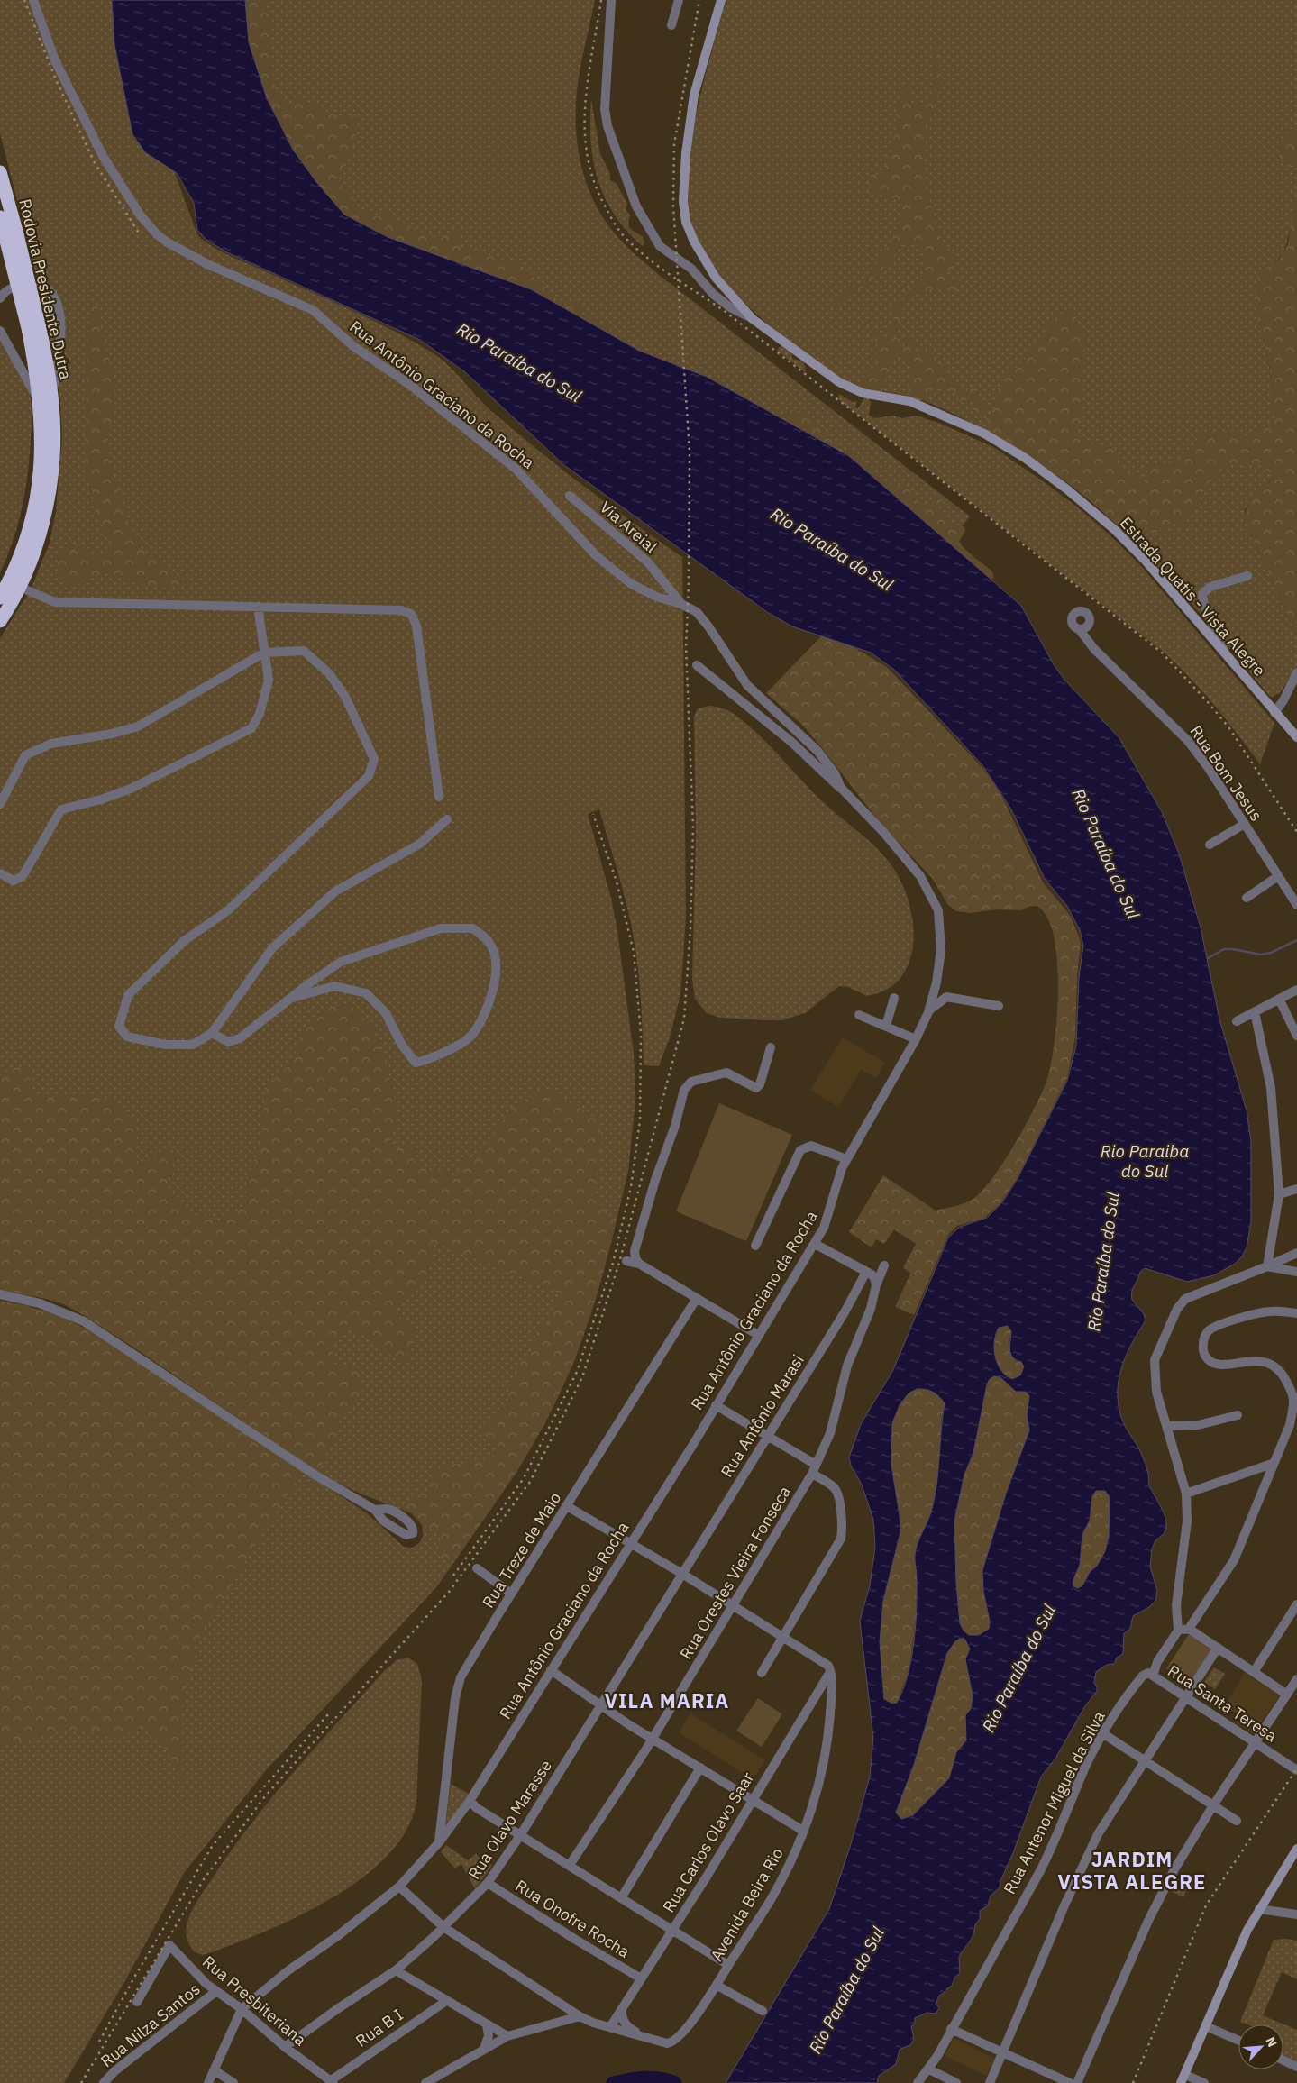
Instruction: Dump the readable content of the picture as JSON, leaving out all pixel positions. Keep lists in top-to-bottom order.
{
  "streets": {
    "highway": ["Rodovia Presidente Dutra"],
    "street": [
      "Rua Antônio Graciano da Rocha",
      "Via Areial",
      "Estrada Quatis - Vista Alegre",
      "Rua Bom Jesus",
      "Rua Antônio Marasi",
      "Rua Treze de Maio",
      "Rua Orestes Vieira Fonseca",
      "Rua Santa Teresa",
      "Rua Antenor Miguel da Silva",
      "Rua Olavo Marasse",
      "Rua Carlos Olavo Saar",
      "Avenida Beira Rio",
      "Rua Onofre Rocha",
      "Rua Presbiteriana",
      "Rua Nilza Santos",
      "Rua B I"
    ]
  },
  "crossings": [
    ["Rua Antônio Graciano da Rocha", "Via Areial"],
    ["Rua Antônio Graciano da Rocha", "Rua Treze de Maio"],
    ["Rua Antônio Graciano da Rocha", "Rua Presbiteriana"],
    ["Rua Antônio Marasi", "Rua Olavo Marasse"],
    ["Rua Santa Teresa", "Rua Antenor Miguel da Silva"],
    ["Rua Olavo Marasse", "Rua Onofre Rocha"],
    ["Rua Olavo Marasse", "Rua Presbiteriana"],
    ["Rua Carlos Olavo Saar", "Avenida Beira Rio"],
    ["Rua Carlos Olavo Saar", "Rua Onofre Rocha"],
    ["Rua Presbiteriana", "Rua Nilza Santos"],
    ["Rua Presbiteriana", "Rua B I"]
  ],
  "districts": ["VILA MARIA", "JARDIM VISTA ALEGRE"],
  "water": ["Rio Paraíba do Sul", "Rio Paraiba do Sul"],
  "north": "top right"
}
